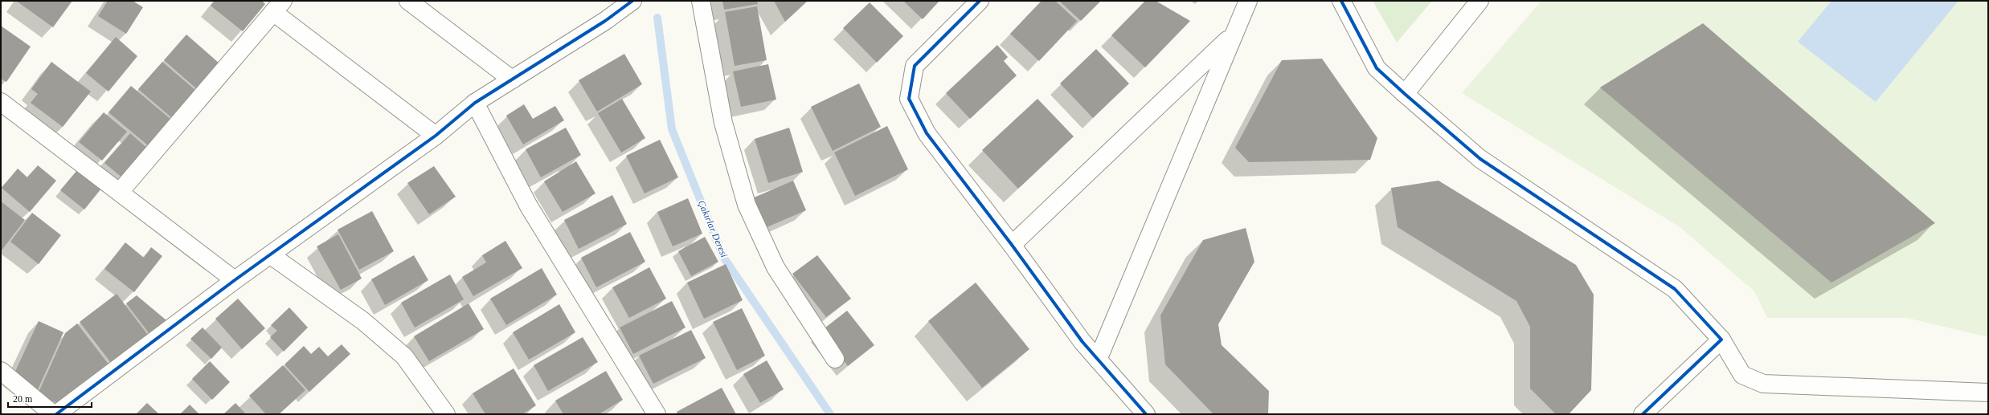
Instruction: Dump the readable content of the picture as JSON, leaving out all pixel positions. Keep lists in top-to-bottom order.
{
  "water": ["Çakırlar Deresi"],
  "scale_bar": "20 m"
}
